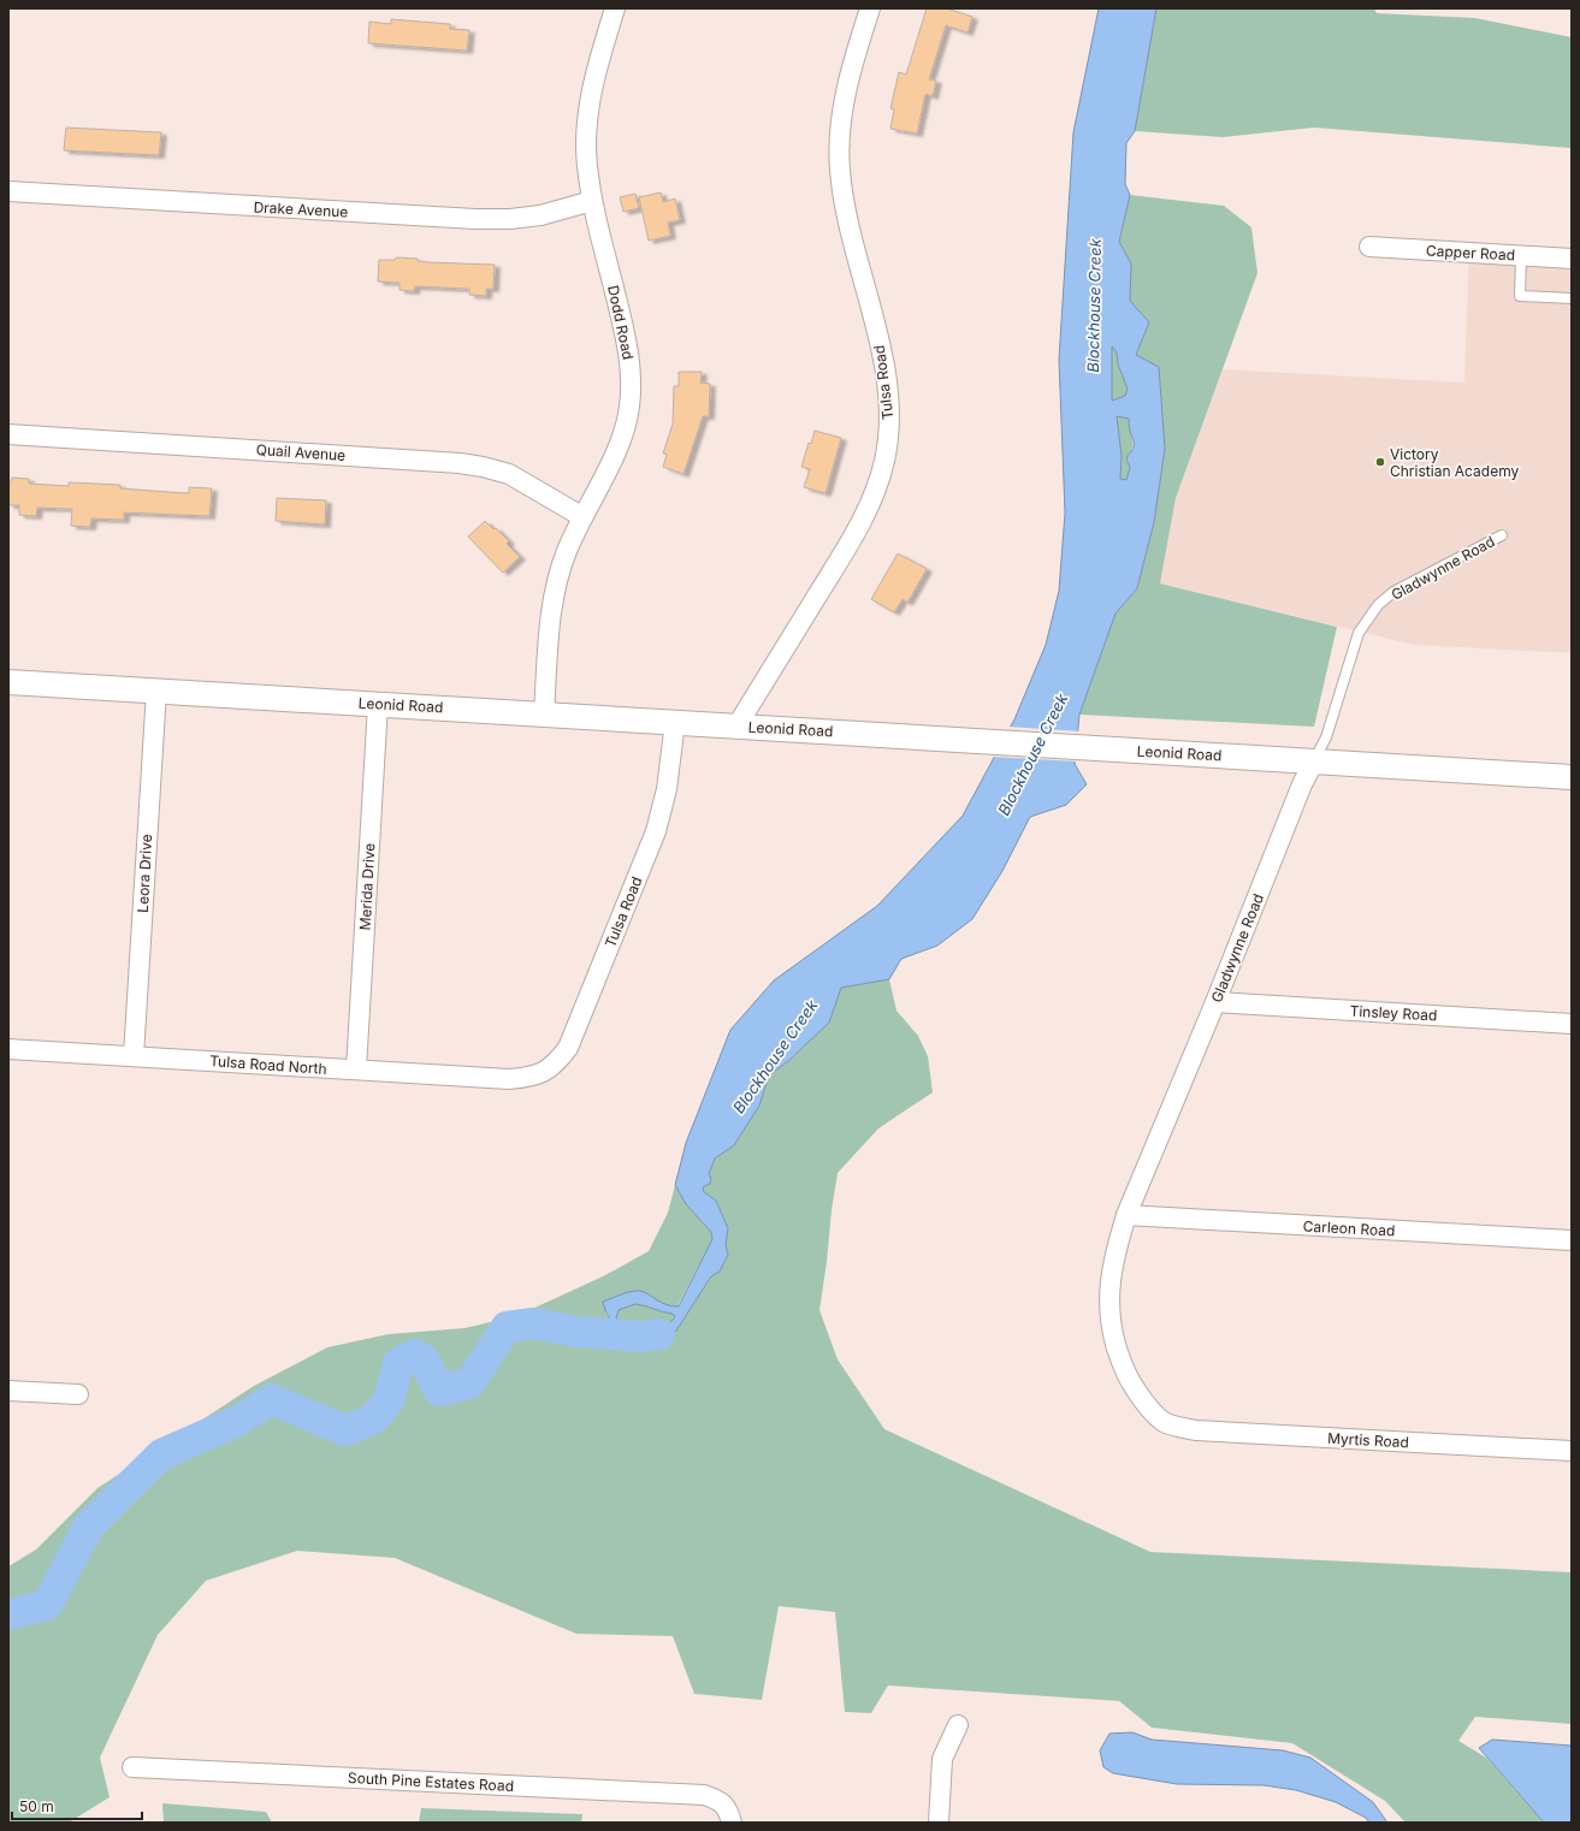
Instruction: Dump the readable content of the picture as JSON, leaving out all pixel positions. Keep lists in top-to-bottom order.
{
  "streets": {
    "street": [
      "Drake Avenue",
      "Capper Road",
      "Dodd Road",
      "Tulsa Road",
      "Quail Avenue",
      "Gladwynne Road",
      "Leonid Road",
      "Leora Drive",
      "Merida Drive",
      "Tinsley Road",
      "Tulsa Road North",
      "Carleon Road",
      "Myrtis Road",
      "South Pine Estates Road"
    ]
  },
  "crossings": [
    ["Drake Avenue", "Dodd Road"],
    ["Dodd Road", "Quail Avenue"],
    ["Dodd Road", "Leonid Road"],
    ["Tulsa Road", "Leonid Road"],
    ["Tulsa Road", "Tulsa Road North"],
    ["Gladwynne Road", "Leonid Road"],
    ["Gladwynne Road", "Tinsley Road"],
    ["Gladwynne Road", "Carleon Road"],
    ["Gladwynne Road", "Myrtis Road"],
    ["Leonid Road", "Leora Drive"],
    ["Leonid Road", "Merida Drive"],
    ["Leora Drive", "Tulsa Road North"],
    ["Merida Drive", "Tulsa Road North"]
  ],
  "water": ["Blockhouse Creek"],
  "places": ["Victory Christian Academy"],
  "scale_bar": "50 m"
}
